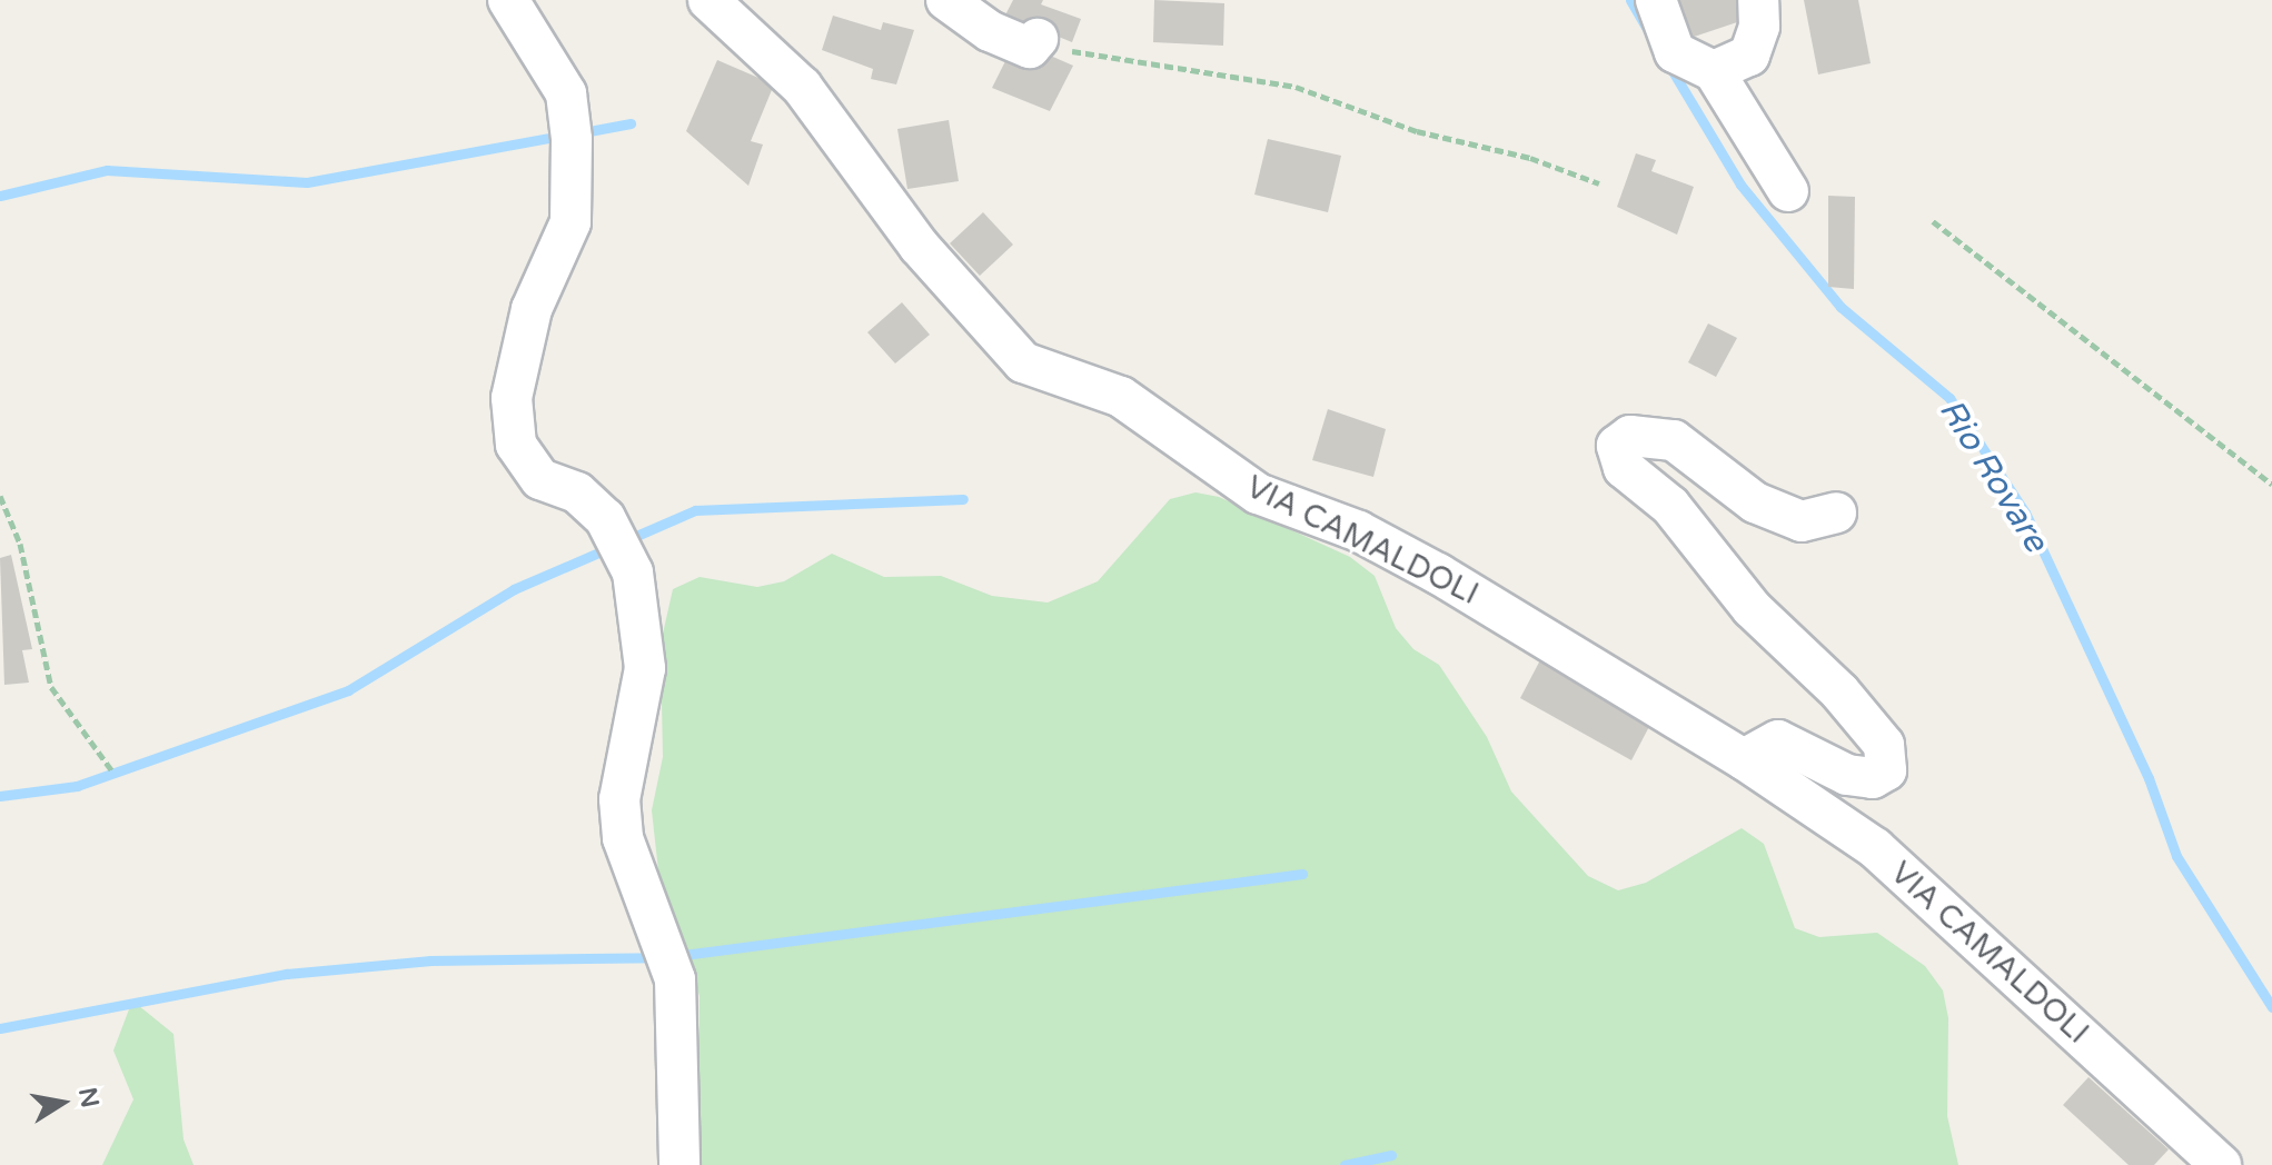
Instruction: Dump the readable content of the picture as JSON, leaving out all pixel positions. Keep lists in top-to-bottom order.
{
  "streets": {
    "street": ["VIA CAMALDOLI"]
  },
  "water": ["Rio Rovare"],
  "north": "right"
}
